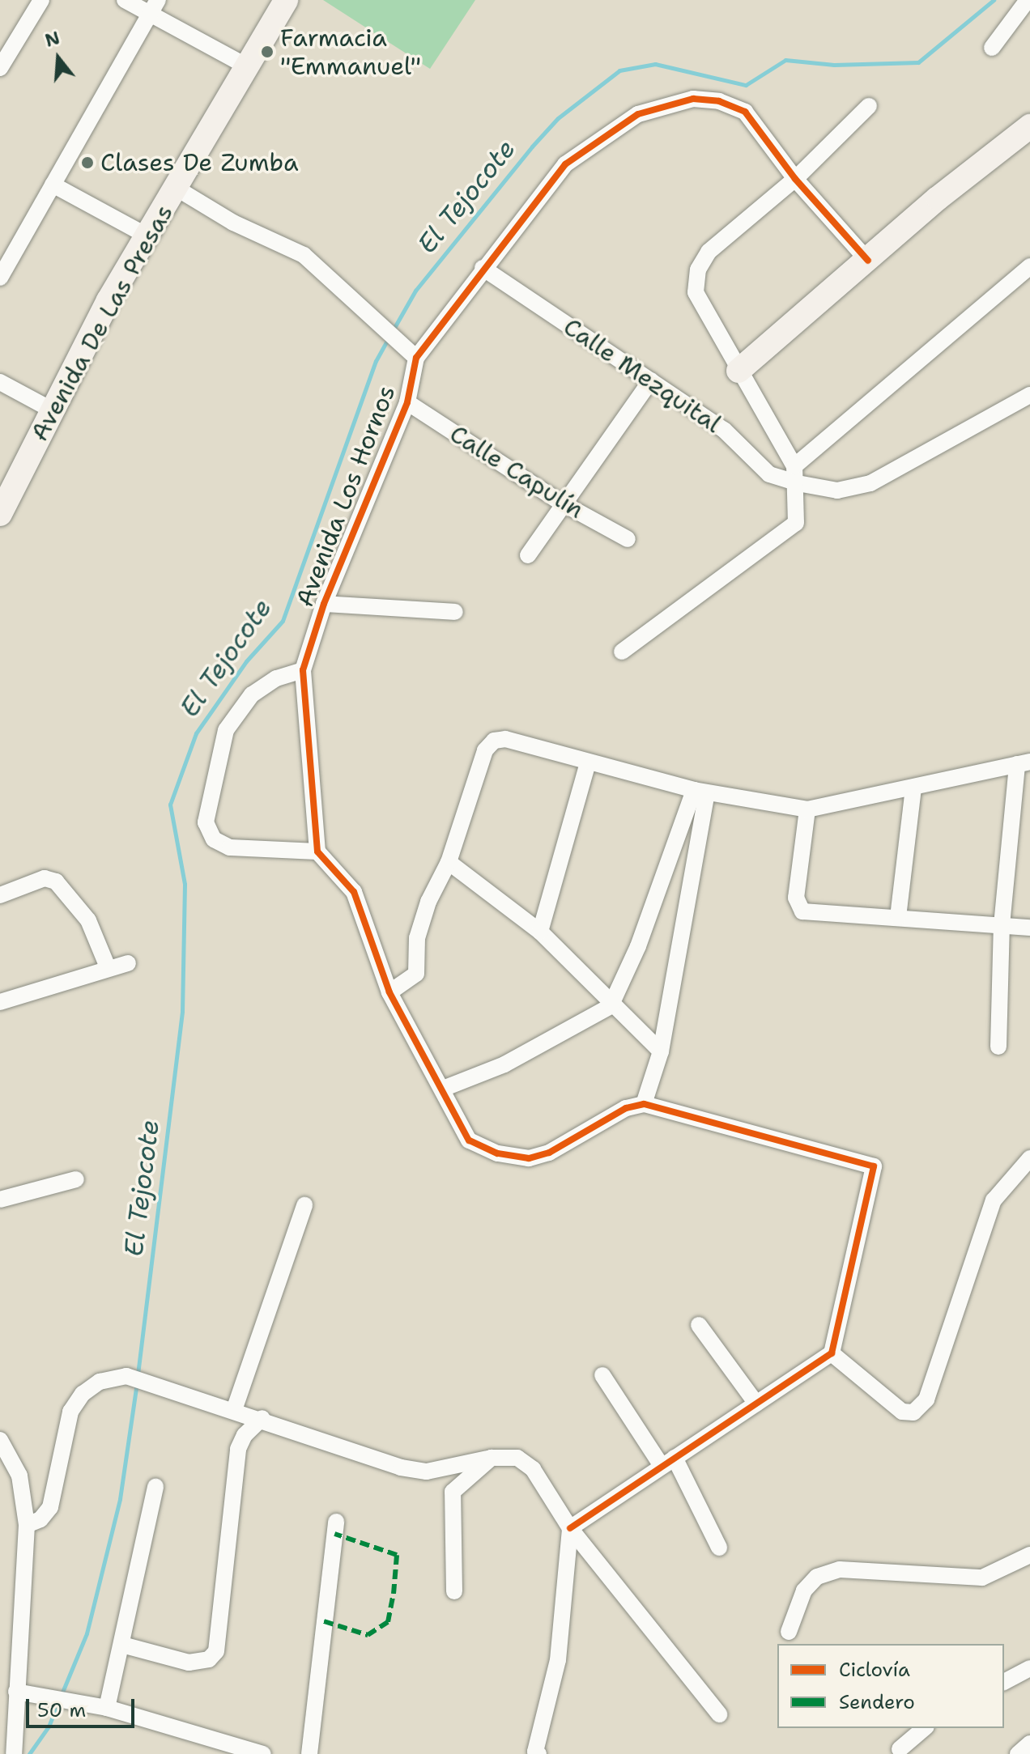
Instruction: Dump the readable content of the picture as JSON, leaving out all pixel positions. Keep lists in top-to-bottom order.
{
  "streets": {
    "main road": ["Avenida De Las Presas"],
    "street": ["Calle Mezquital", "Calle Capulín", "Avenida Los Hornos"]
  },
  "crossings": [
    ["Calle Mezquital", "Avenida Los Hornos"],
    ["Calle Capulín", "Avenida Los Hornos"]
  ],
  "water": ["El Tejocote"],
  "places": ["Farmacia \"Emmanuel\"", "Clases De Zumba"],
  "legend": ["Ciclovía", "Sendero"],
  "scale_bar": "50 m",
  "north": "top"
}
